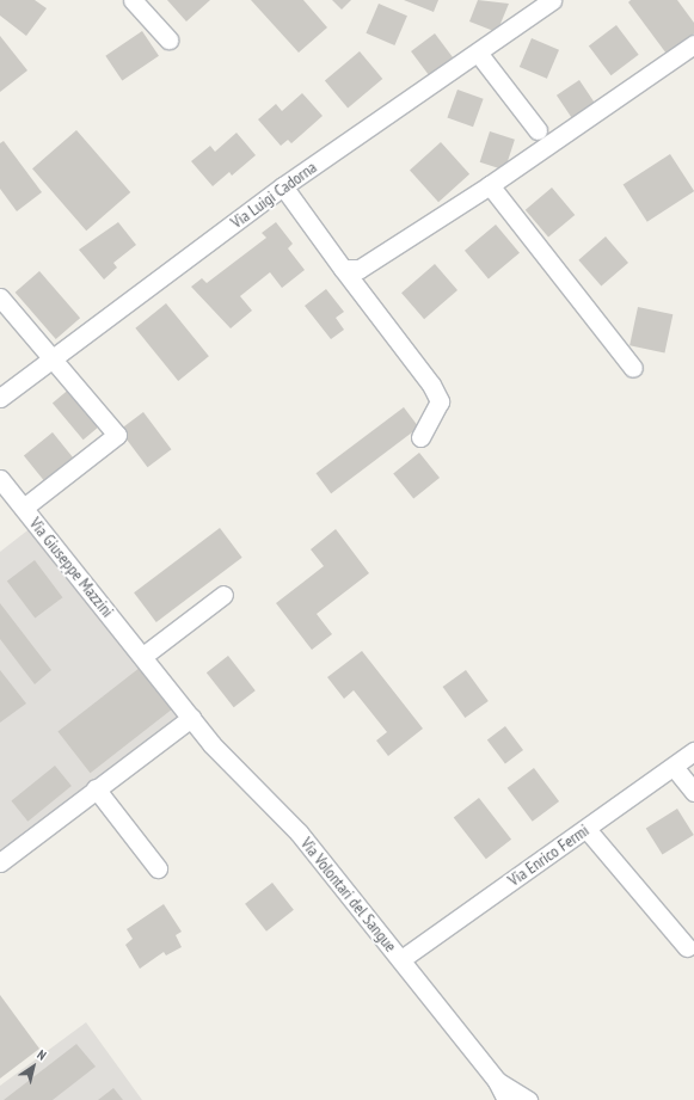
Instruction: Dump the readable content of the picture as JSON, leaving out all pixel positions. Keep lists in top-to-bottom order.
{
  "streets": {
    "street": [
      "Via Luigi Cadorna",
      "Via Giuseppe Mazzini",
      "Via Enrico Fermi",
      "Via Volontari del Sangue"
    ]
  },
  "crossings": [
    ["Via Giuseppe Mazzini", "Via Volontari del Sangue"],
    ["Via Enrico Fermi", "Via Volontari del Sangue"]
  ],
  "north": "top right"
}
